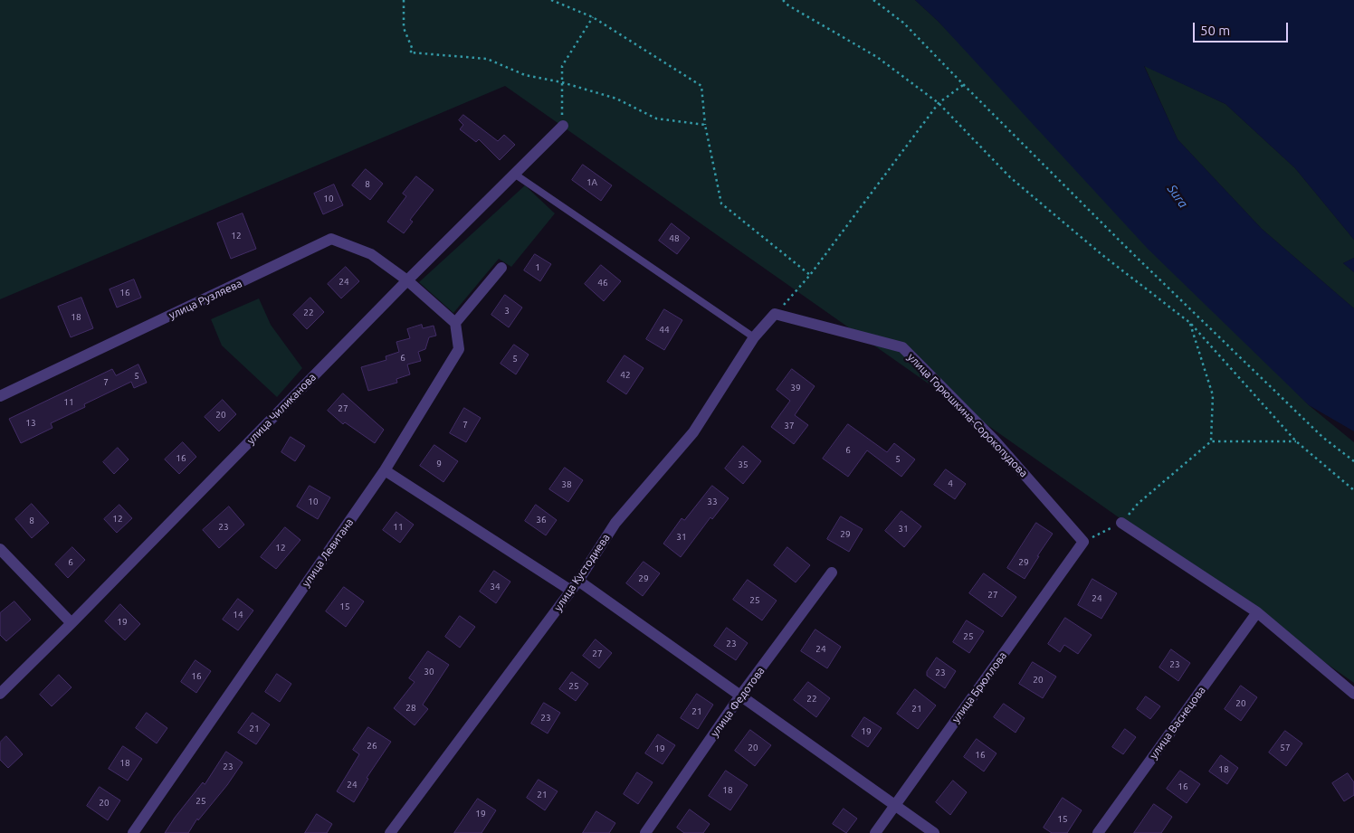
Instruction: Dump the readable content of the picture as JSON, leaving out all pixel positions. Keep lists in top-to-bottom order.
{
  "streets": {
    "street": [
      "улица Рузляева",
      "улица Чиликанова",
      "улица Горюшкина-Сорокопудова",
      "улица Левитана",
      "улица Кустодиева",
      "улица Брюллова",
      "улица Федотова",
      "улица Васнецова"
    ]
  },
  "crossings": [
    ["улица Рузляева", "улица Чиликанова"],
    ["улица Рузляева", "улица Левитана"],
    ["улица Горюшкина-Сорокопудова", "улица Кустодиева"],
    ["улица Горюшкина-Сорокопудова", "улица Брюллова"]
  ],
  "water": ["Sura"],
  "house_numbers": [
    "1А",
    "8",
    "10",
    "12",
    "48",
    "1",
    "24",
    "46",
    "16",
    "3",
    "22",
    "18",
    "44",
    "6",
    "5",
    "42",
    "5",
    "7",
    "39",
    "11",
    "27",
    "20",
    "13",
    "7",
    "37",
    "6",
    "16",
    "5",
    "9",
    "35",
    "4",
    "38",
    "10",
    "33",
    "12",
    "36",
    "8",
    "23",
    "11",
    "31",
    "29",
    "31",
    "12",
    "6",
    "29",
    "29",
    "34",
    "27",
    "24",
    "25",
    "15",
    "14",
    "19",
    "25",
    "23",
    "24",
    "27",
    "23",
    "30",
    "23",
    "16",
    "20",
    "25",
    "22",
    "20",
    "28",
    "21",
    "21",
    "23",
    "21",
    "19",
    "26",
    "20",
    "57",
    "19",
    "16",
    "18",
    "23",
    "18",
    "24",
    "16",
    "18",
    "21",
    "25",
    "20",
    "19",
    "15"
  ],
  "scale_bar": "50 m"
}
